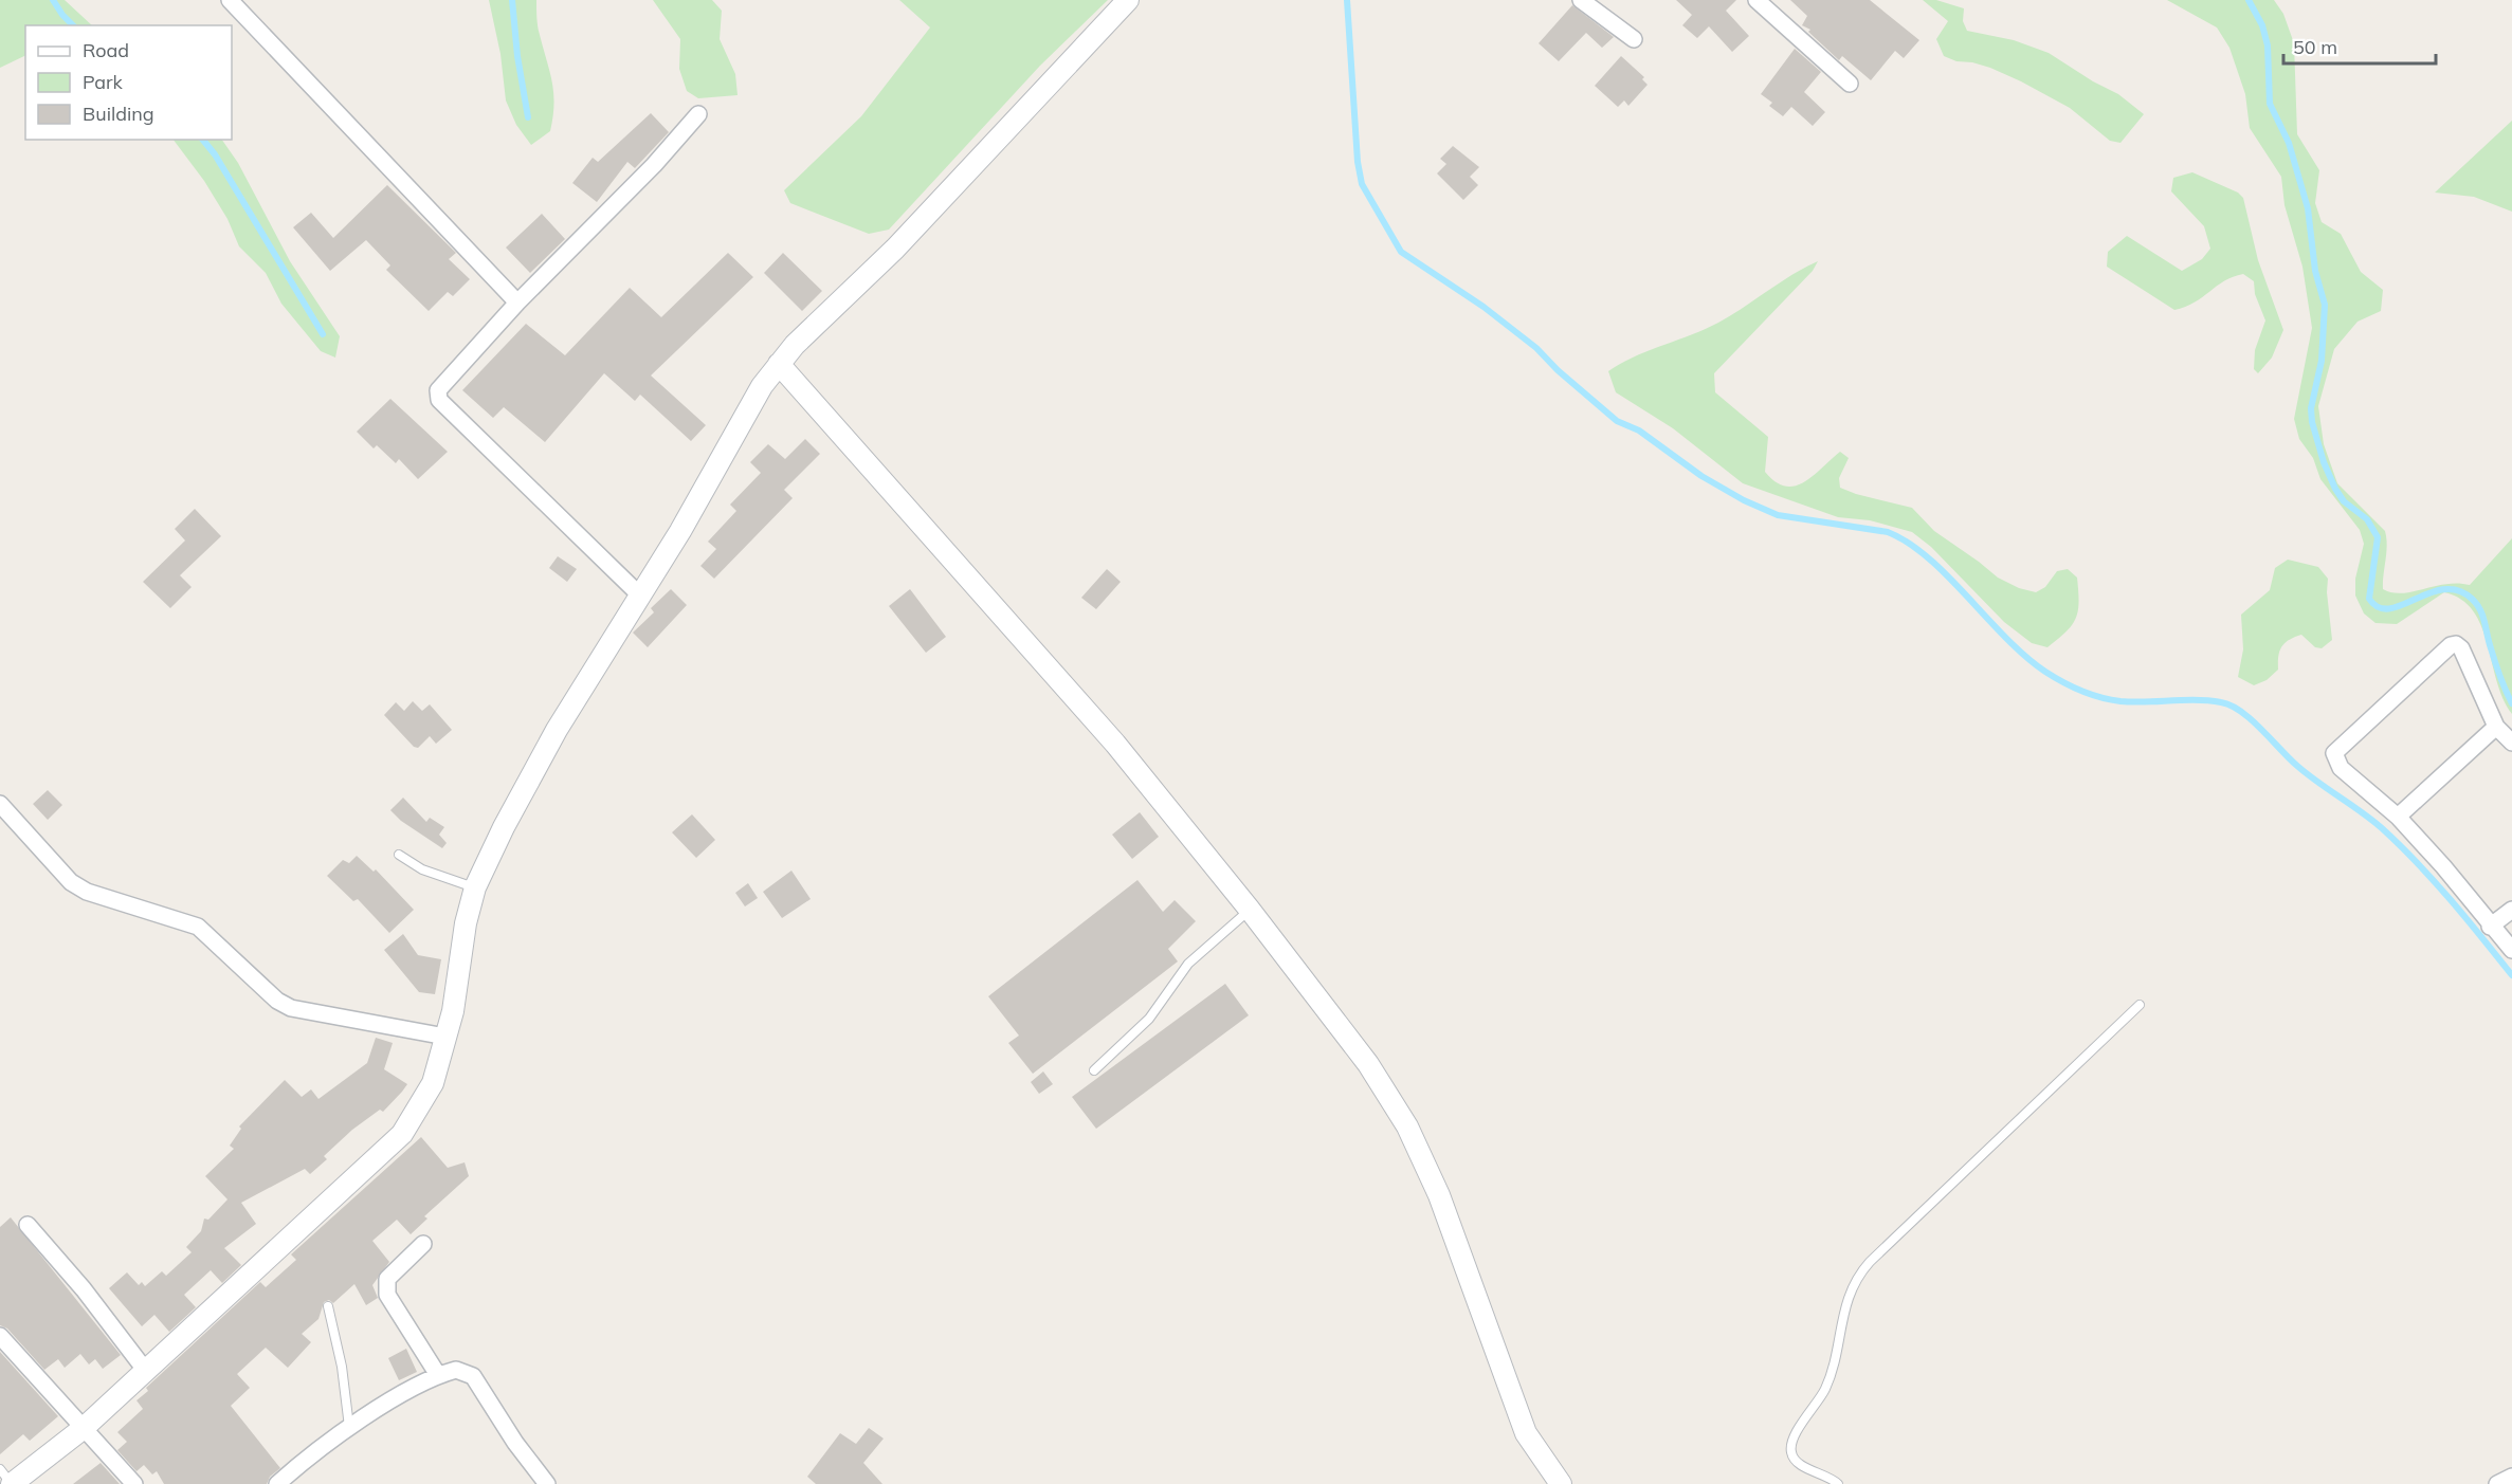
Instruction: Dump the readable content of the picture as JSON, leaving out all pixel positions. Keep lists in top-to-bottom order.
{
  "legend": ["Road", "Park", "Building"],
  "scale_bar": "50 m"
}
